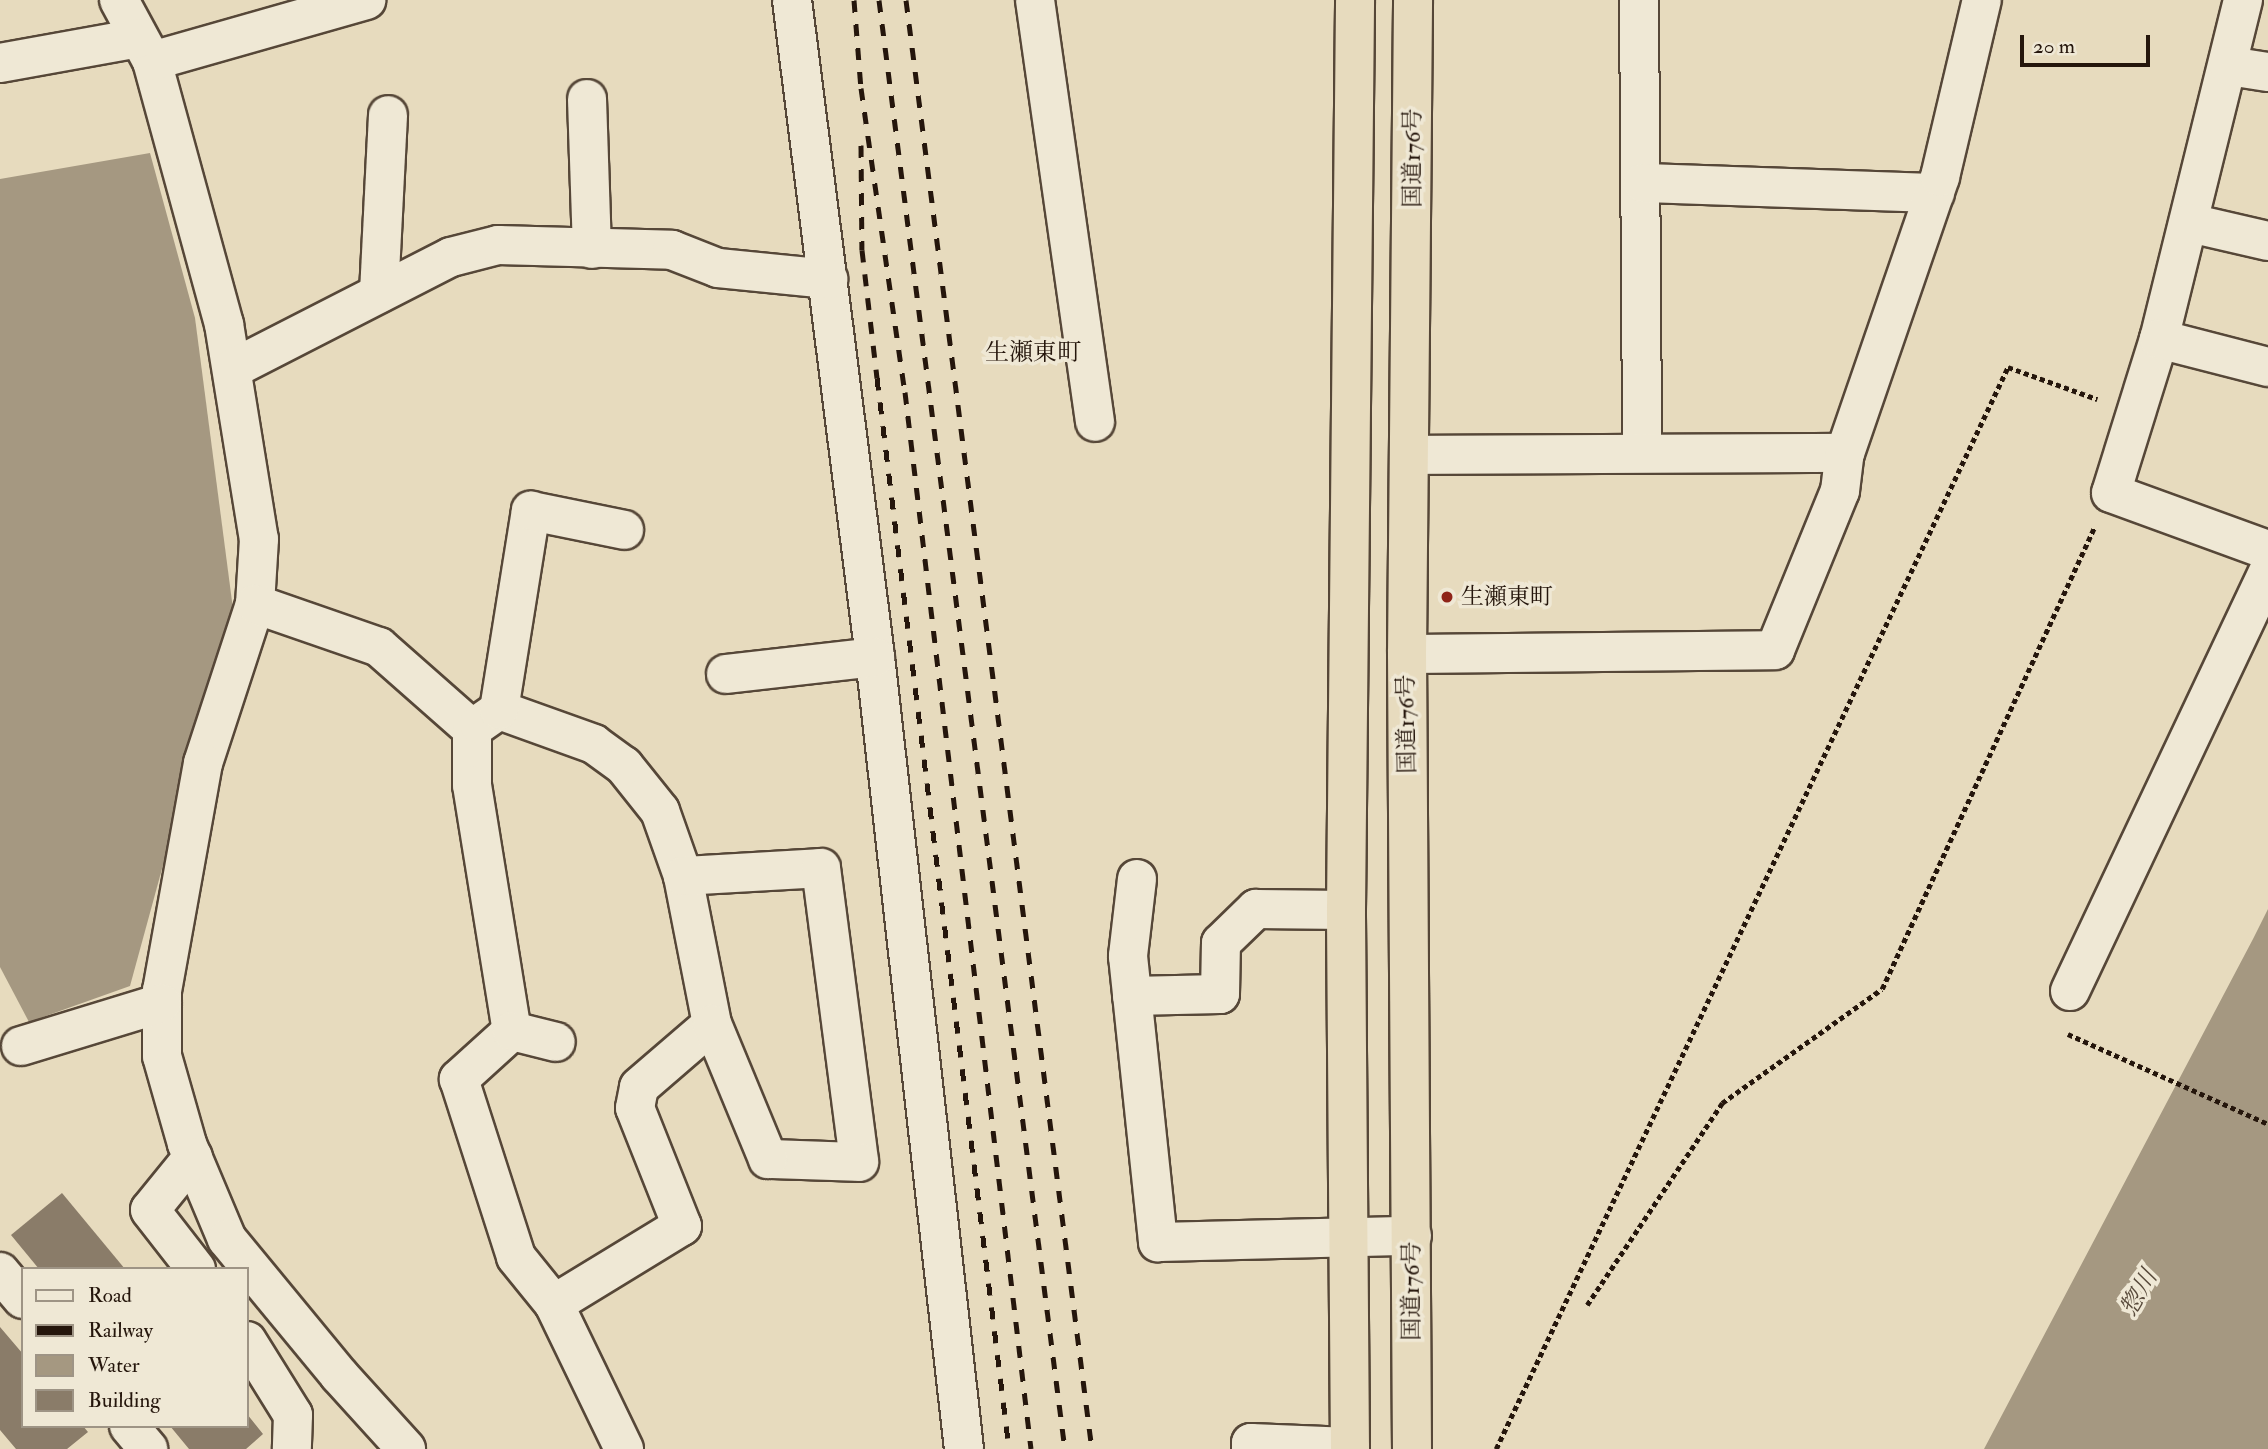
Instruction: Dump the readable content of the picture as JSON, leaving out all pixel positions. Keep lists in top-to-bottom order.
{
  "streets": {
    "highway": ["国道176号"]
  },
  "districts": ["生瀬東町"],
  "water": ["惣川"],
  "places": ["生瀬東町"],
  "legend": [
    "Road",
    "Railway",
    "Water",
    "Building"
  ],
  "scale_bar": "20 m"
}
